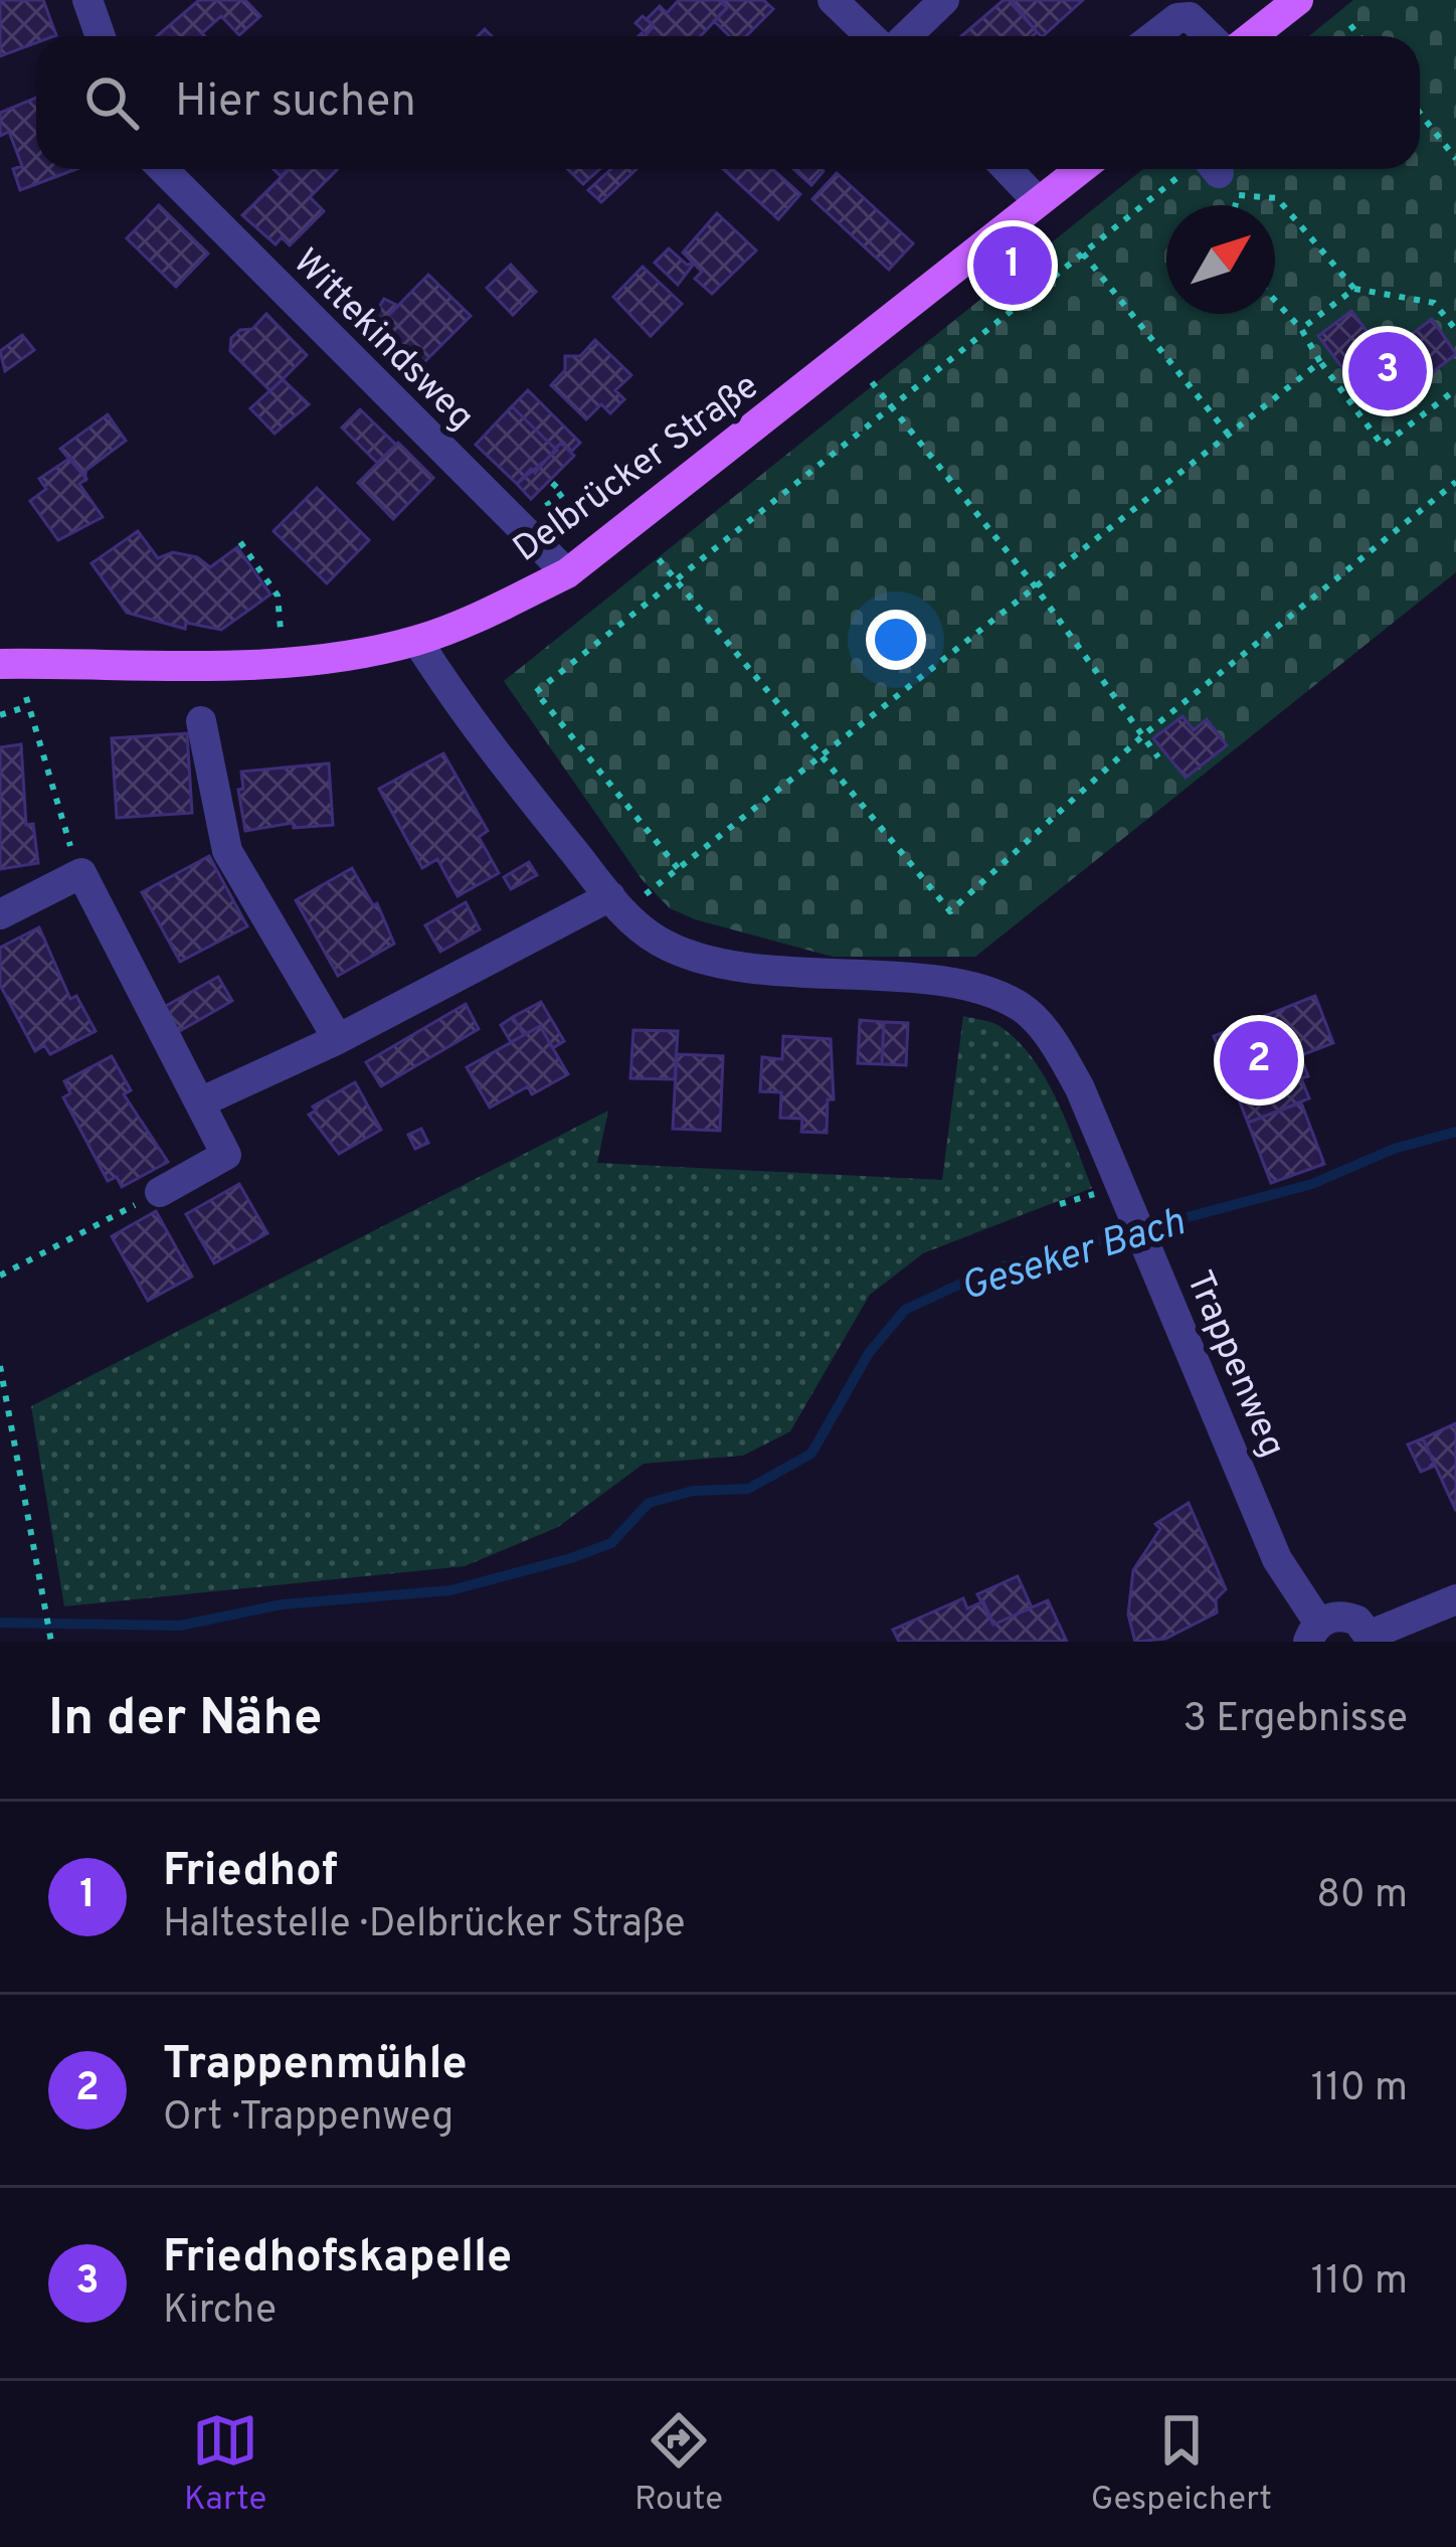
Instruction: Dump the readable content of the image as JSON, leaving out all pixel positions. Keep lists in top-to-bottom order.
{
  "streets": {
    "main road": ["Delbrücker Straße"],
    "street": ["Wittekindsweg", "Trappenweg"]
  },
  "crossings": [
    ["Wittekindsweg", "Delbrücker Straße"],
    ["Delbrücker Straße", "Trappenweg"]
  ],
  "water": ["Geseker Bach"],
  "north": "top right",
  "page": {
    "search": "Hier suchen",
    "pins": ["1", "3", "2"],
    "heading": ["In der Nähe", "3 Ergebnisse"],
    "list": [
      {
        "mark": "1",
        "name": "Friedhof",
        "note": "Haltestelle · Delbrücker Straße",
        "value": "80 m"
      },
      {
        "mark": "2",
        "name": "Trappenmühle",
        "note": "Ort · Trappenweg",
        "value": "110 m"
      },
      {
        "mark": "3",
        "name": "Friedhofskapelle",
        "note": "Kirche",
        "value": "110 m"
      }
    ],
    "nav": ["Karte", "Route", "Gespeichert"]
  }
}
